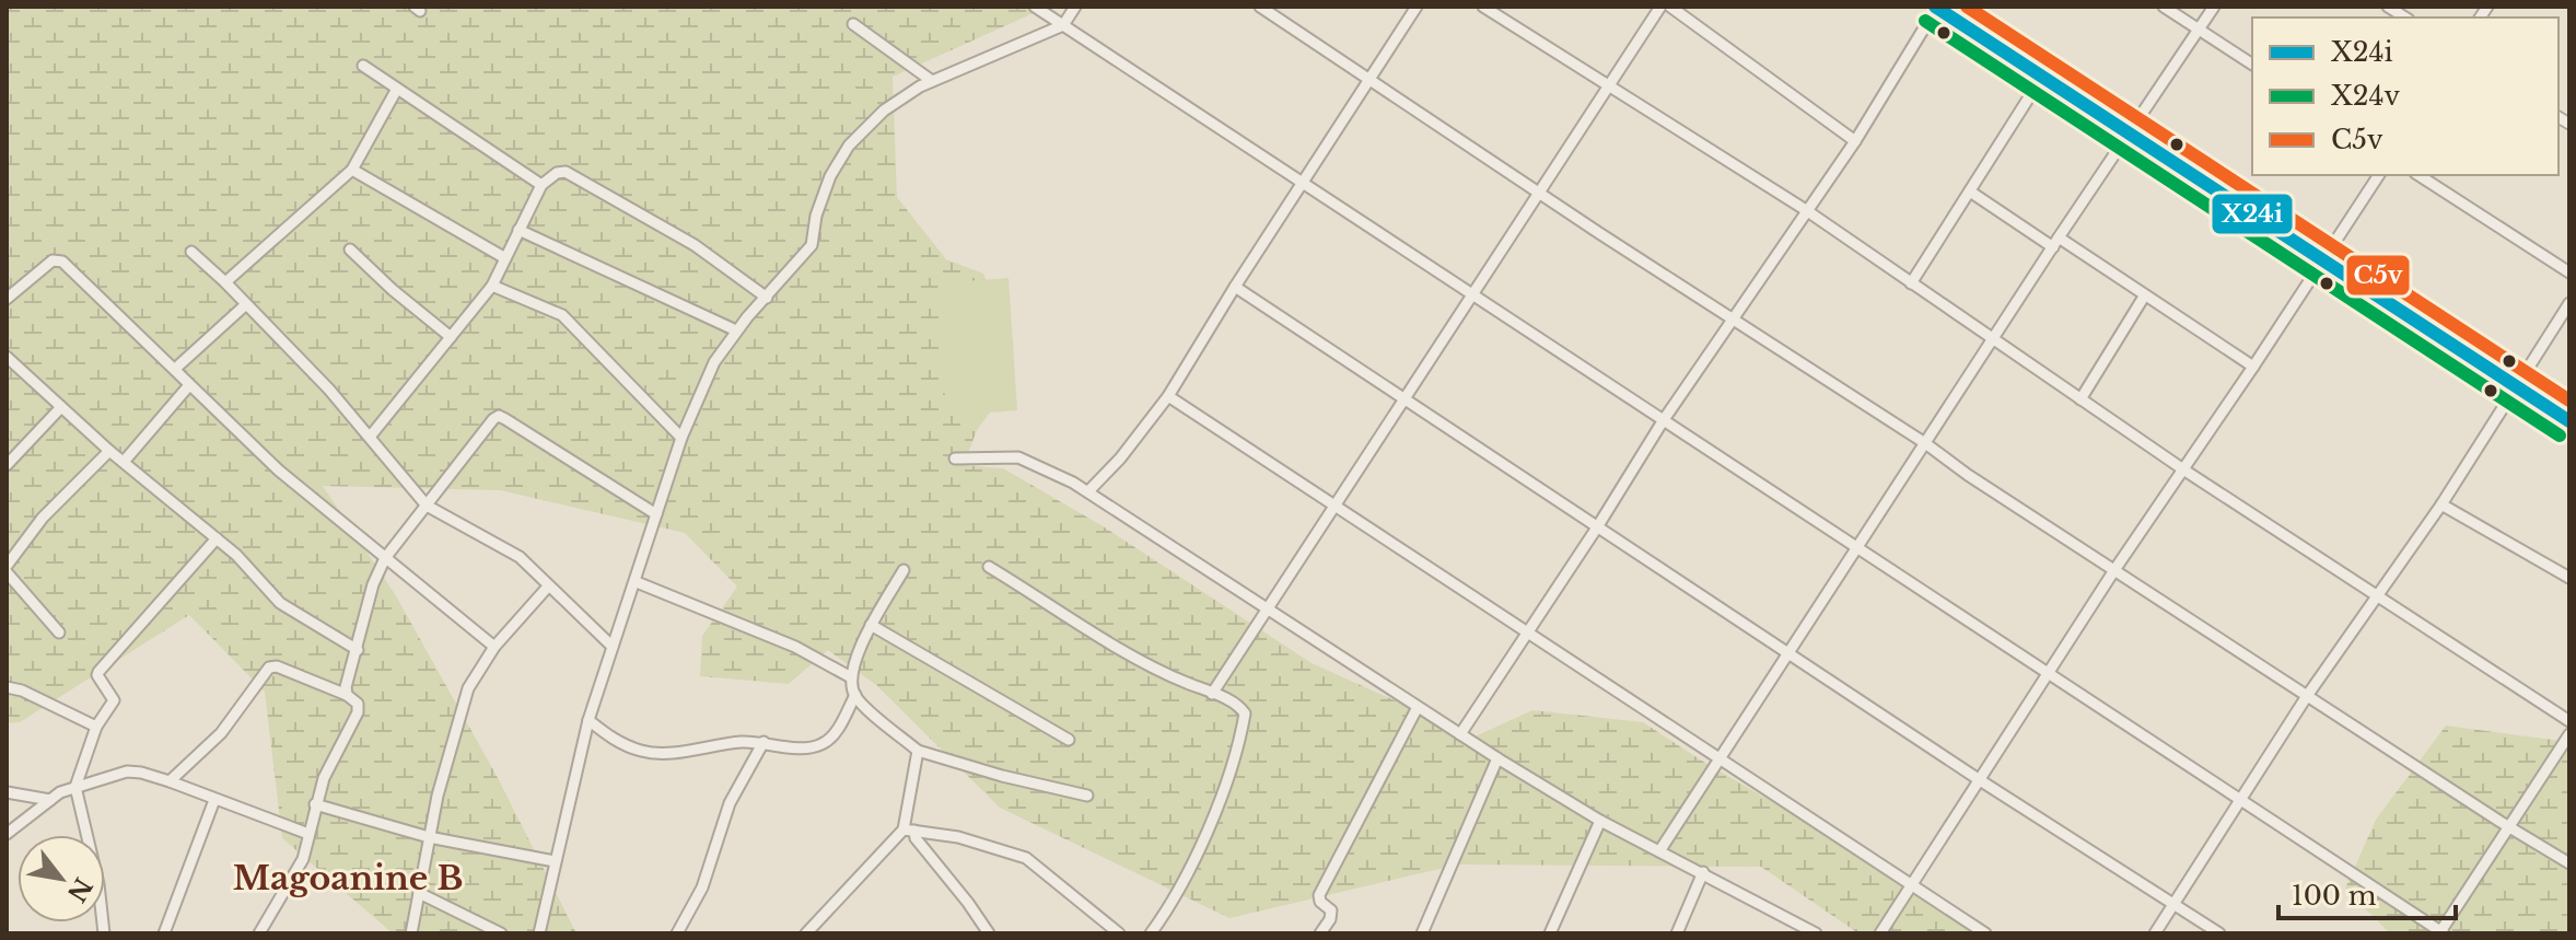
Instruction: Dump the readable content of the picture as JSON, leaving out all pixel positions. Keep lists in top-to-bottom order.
{
  "districts": ["Magoanine B"],
  "lines": ["transit line X24i", "transit line C5v", "transit line X24v"],
  "legend": ["X24i", "X24v", "C5v"],
  "scale_bar": "100 m",
  "north": "bottom right"
}
